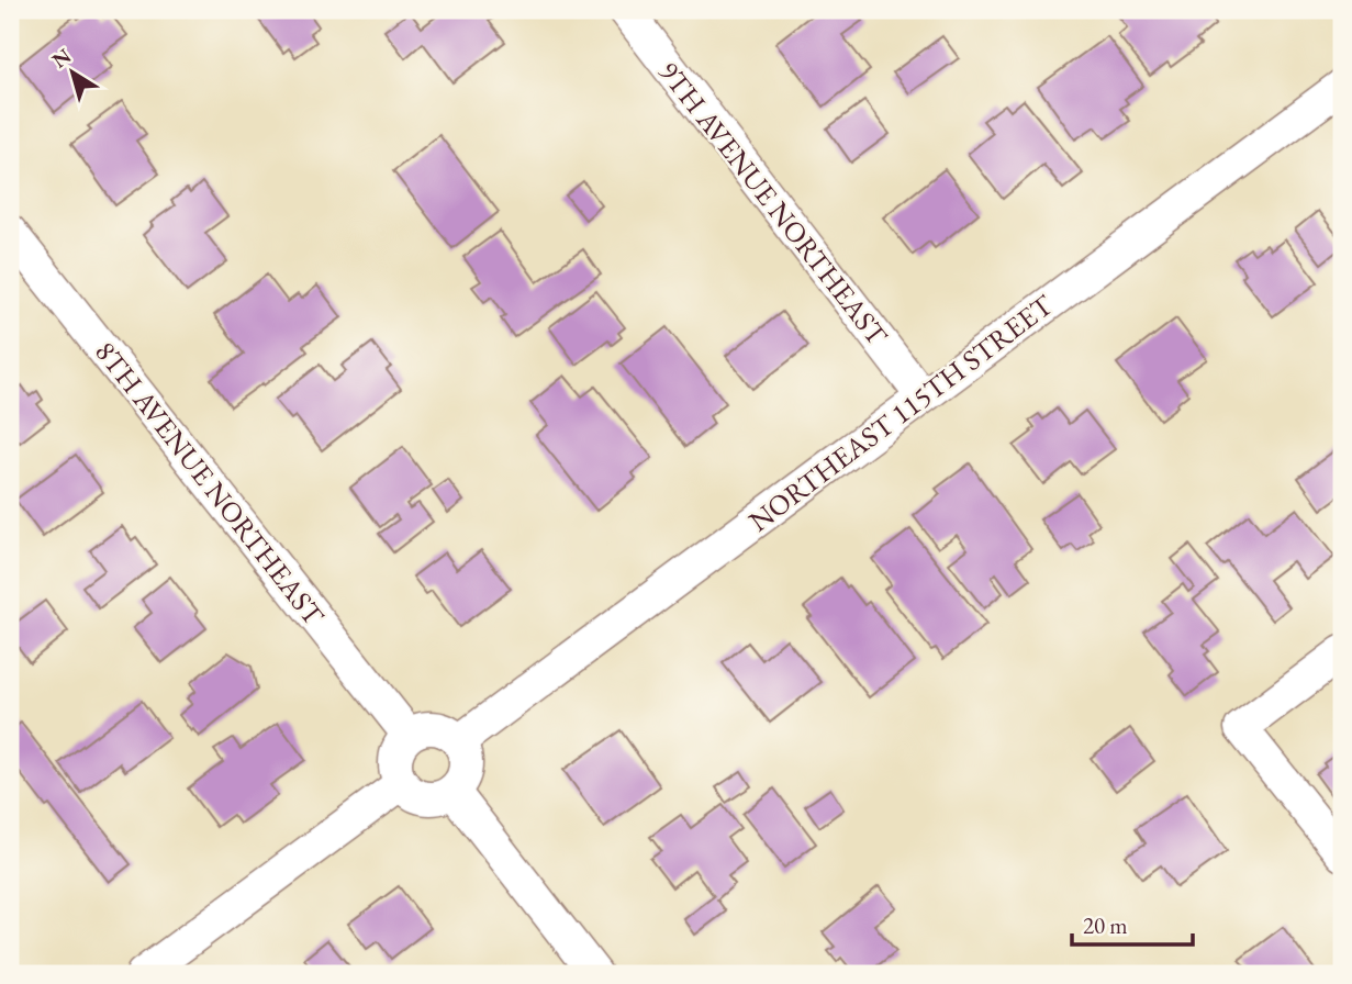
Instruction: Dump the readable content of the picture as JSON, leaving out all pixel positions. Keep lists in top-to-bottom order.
{
  "streets": {
    "street": ["9TH AVENUE NORTHEAST", "NORTHEAST 115TH STREET", "8TH AVENUE NORTHEAST"]
  },
  "crossings": [
    ["9TH AVENUE NORTHEAST", "NORTHEAST 115TH STREET"],
    ["NORTHEAST 115TH STREET", "8TH AVENUE NORTHEAST"]
  ],
  "scale_bar": "20 m",
  "north": "top left"
}
